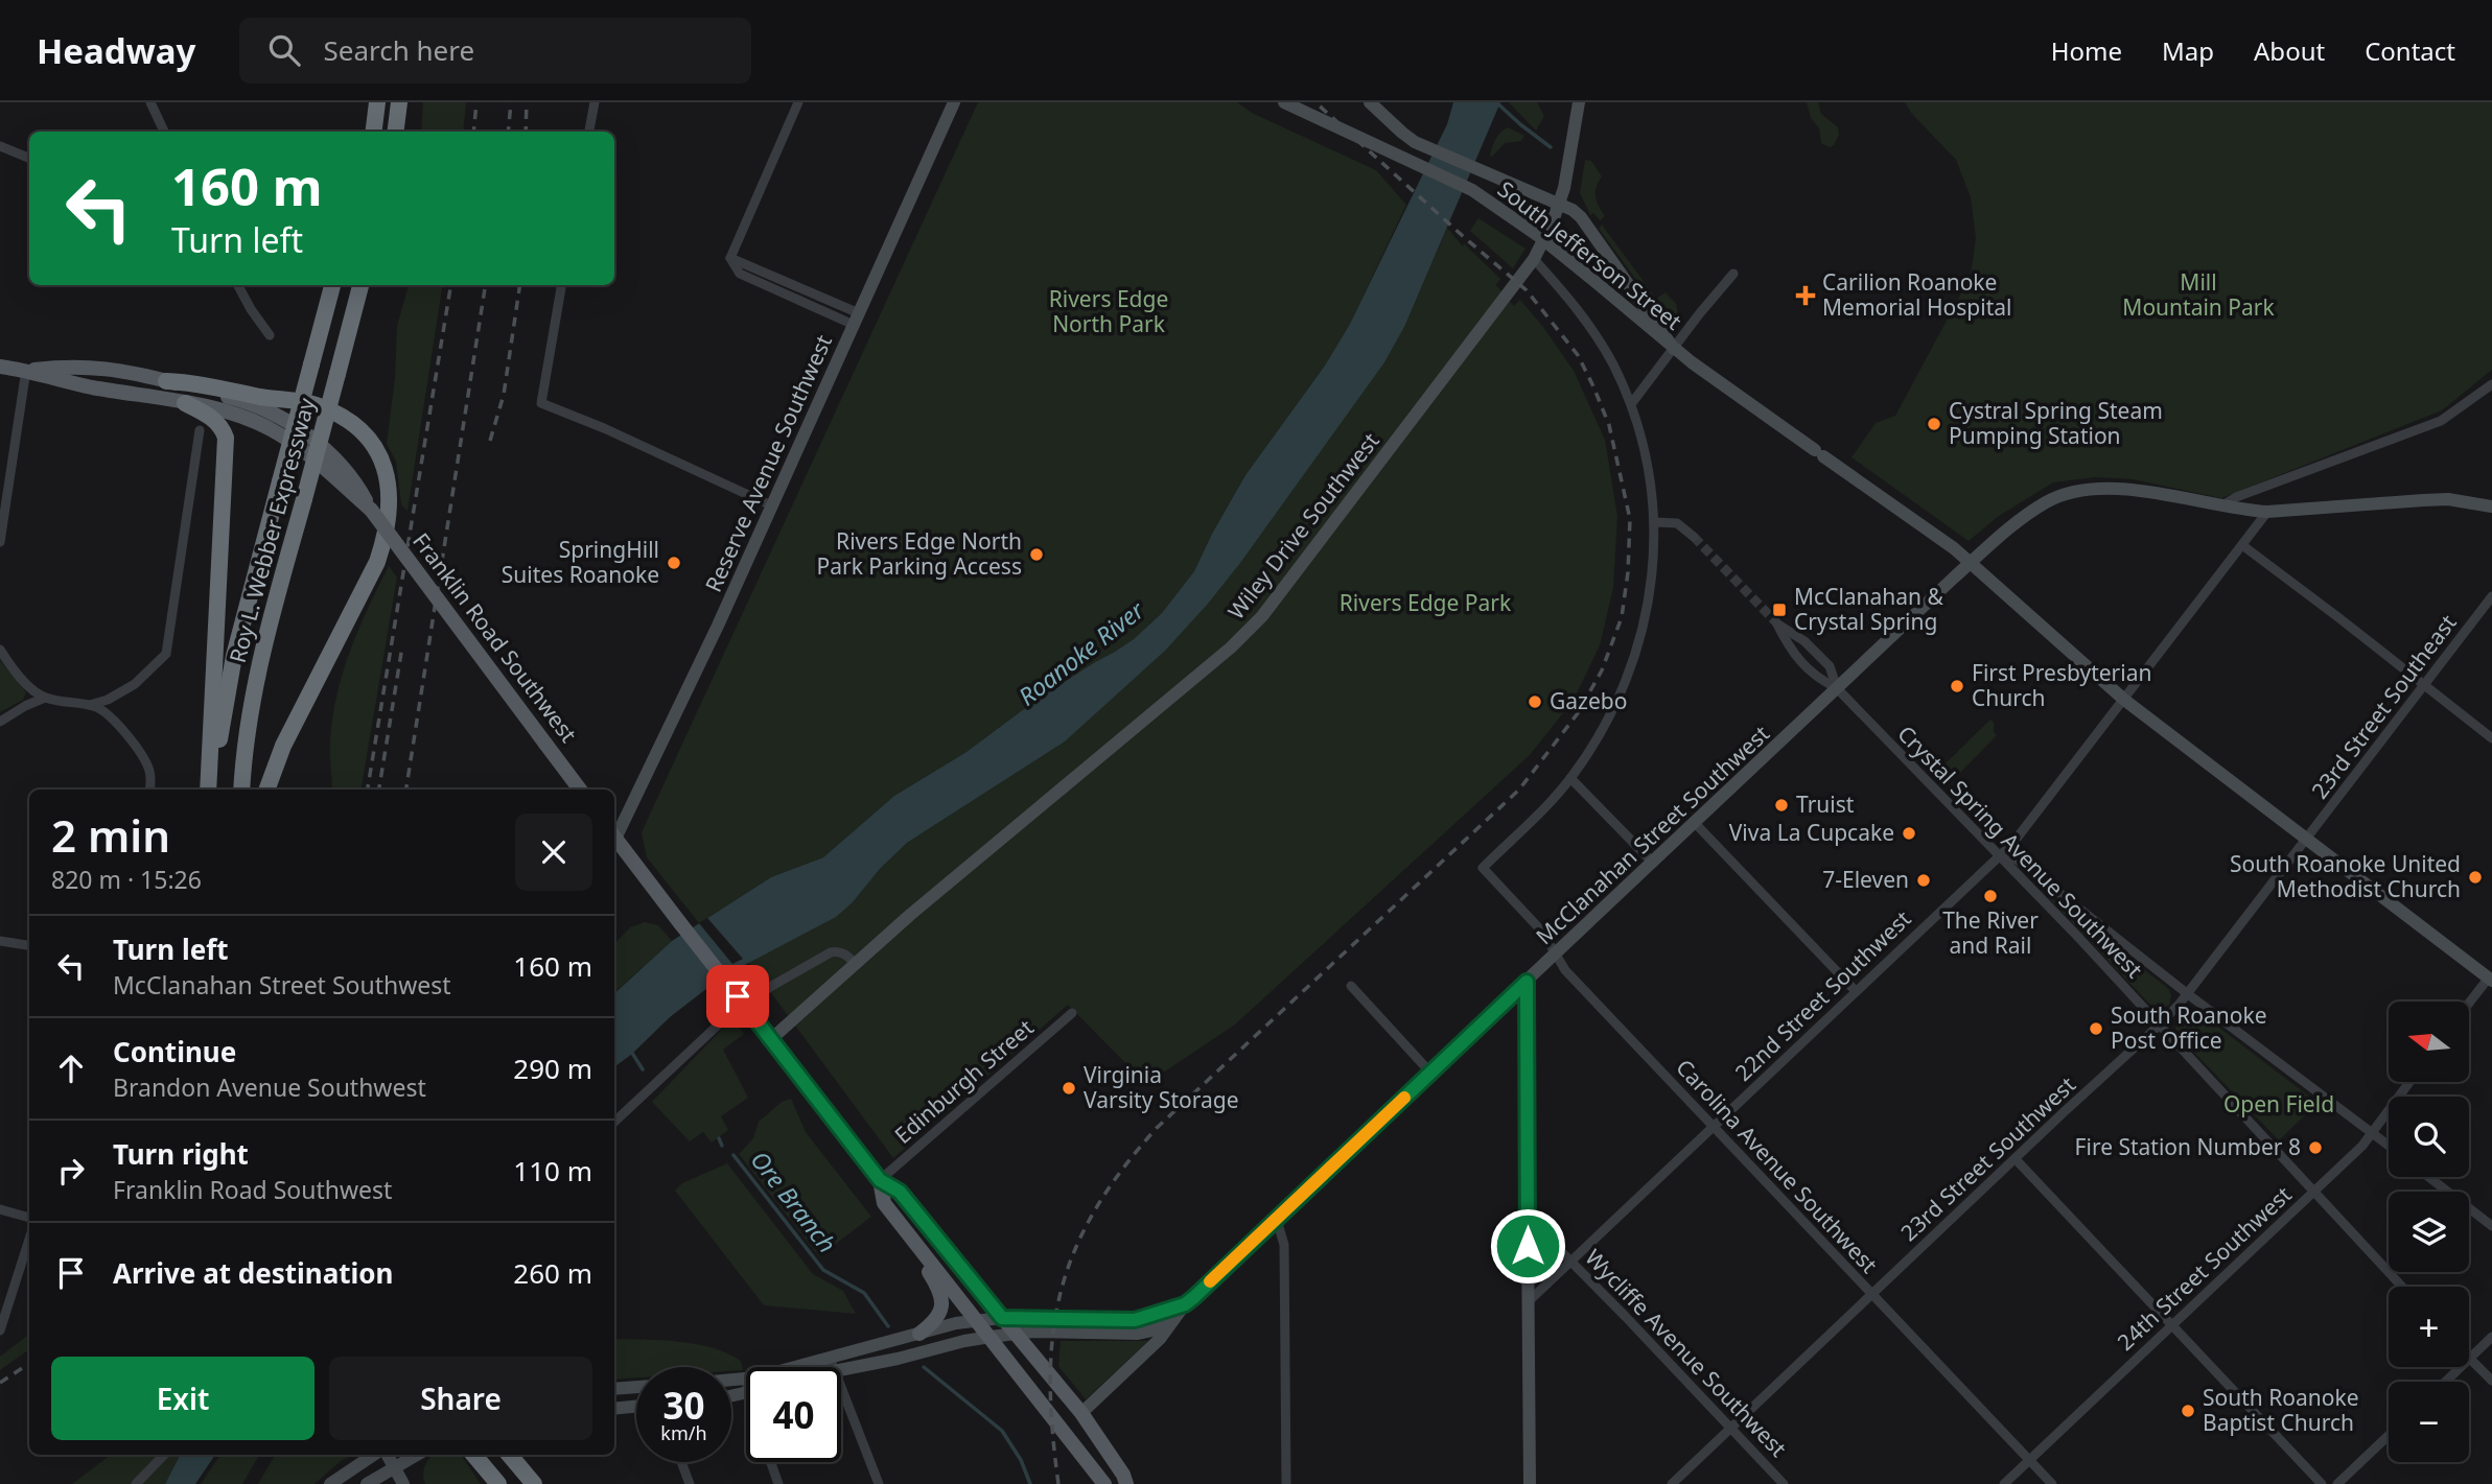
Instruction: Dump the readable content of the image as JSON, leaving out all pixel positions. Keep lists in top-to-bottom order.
{
  "streets": {
    "highway": ["Roy L. Webber Expressway"],
    "main road": [
      "South Jefferson Street",
      "Reserve Avenue Southwest",
      "Wiley Drive Southwest",
      "Franklin Road Southwest",
      "McClanahan Street Southwest"
    ],
    "street": [
      "23rd Street Southeast",
      "Crystal Spring Avenue Southwest",
      "22nd Street Southwest",
      "Edinburgh Street",
      "23rd Street Southwest",
      "Carolina Avenue Southwest",
      "24th Street Southwest",
      "Wycliffe Avenue Southwest"
    ]
  },
  "crossings": [
    ["South Jefferson Street", "23rd Street Southeast"],
    ["South Jefferson Street", "McClanahan Street Southwest"],
    ["South Jefferson Street", "22nd Street Southwest"],
    ["South Jefferson Street", "23rd Street Southwest"],
    ["23rd Street Southeast", "23rd Street Southwest"],
    ["McClanahan Street Southwest", "Crystal Spring Avenue Southwest"],
    ["McClanahan Street Southwest", "22nd Street Southwest"],
    ["McClanahan Street Southwest", "Carolina Avenue Southwest"],
    ["Crystal Spring Avenue Southwest", "22nd Street Southwest"],
    ["Crystal Spring Avenue Southwest", "23rd Street Southwest"],
    ["Crystal Spring Avenue Southwest", "24th Street Southwest"],
    ["22nd Street Southwest", "Carolina Avenue Southwest"],
    ["22nd Street Southwest", "Wycliffe Avenue Southwest"],
    ["23rd Street Southwest", "Carolina Avenue Southwest"],
    ["23rd Street Southwest", "Wycliffe Avenue Southwest"],
    ["Carolina Avenue Southwest", "24th Street Southwest"]
  ],
  "water": ["Roanoke River", "Ore Branch"],
  "parks": [
    "Mill Mountain Park",
    "Rivers Edge North Park",
    "Rivers Edge Park",
    "Open Field"
  ],
  "places": {
    "health": ["Carilion Roanoke Memorial Hospital"],
    "other": [
      "Cystral Spring Steam Pumping Station",
      "Rivers Edge North Park Parking Access",
      "SpringHill Suites Roanoke",
      "First Presbyterian Church",
      "Gazebo",
      "Truist",
      "Viva La Cupcake",
      "South Roanoke United Methodist Church",
      "7-Eleven",
      "The River and Rail",
      "South Roanoke Post Office",
      "Virginia Varsity Storage",
      "Fire Station Number 8",
      "South Roanoke Baptist Church"
    ],
    "transit": ["McClanahan & Crystal Spring"]
  },
  "north": "left",
  "page": {
    "header": "Headway",
    "search": "Search here",
    "nav": [
      "Home",
      "Map",
      "About",
      "Contact"
    ],
    "turn": ["160 m", "Turn left"],
    "heading": ["2 min", "820 m · 15:26"],
    "list": [
      {
        "name": "Turn left",
        "note": "McClanahan Street Southwest",
        "value": "160 m"
      },
      {
        "name": "Continue",
        "note": "Brandon Avenue Southwest",
        "value": "290 m"
      },
      {
        "name": "Turn right",
        "note": "Franklin Road Southwest",
        "value": "110 m"
      },
      {
        "name": "Arrive at destination",
        "value": "260 m"
      }
    ],
    "map_buttons": ["+", "−"],
    "buttons": ["Exit", "Share"],
    "speed": "30 km/h",
    "limit": "40"
  }
}
